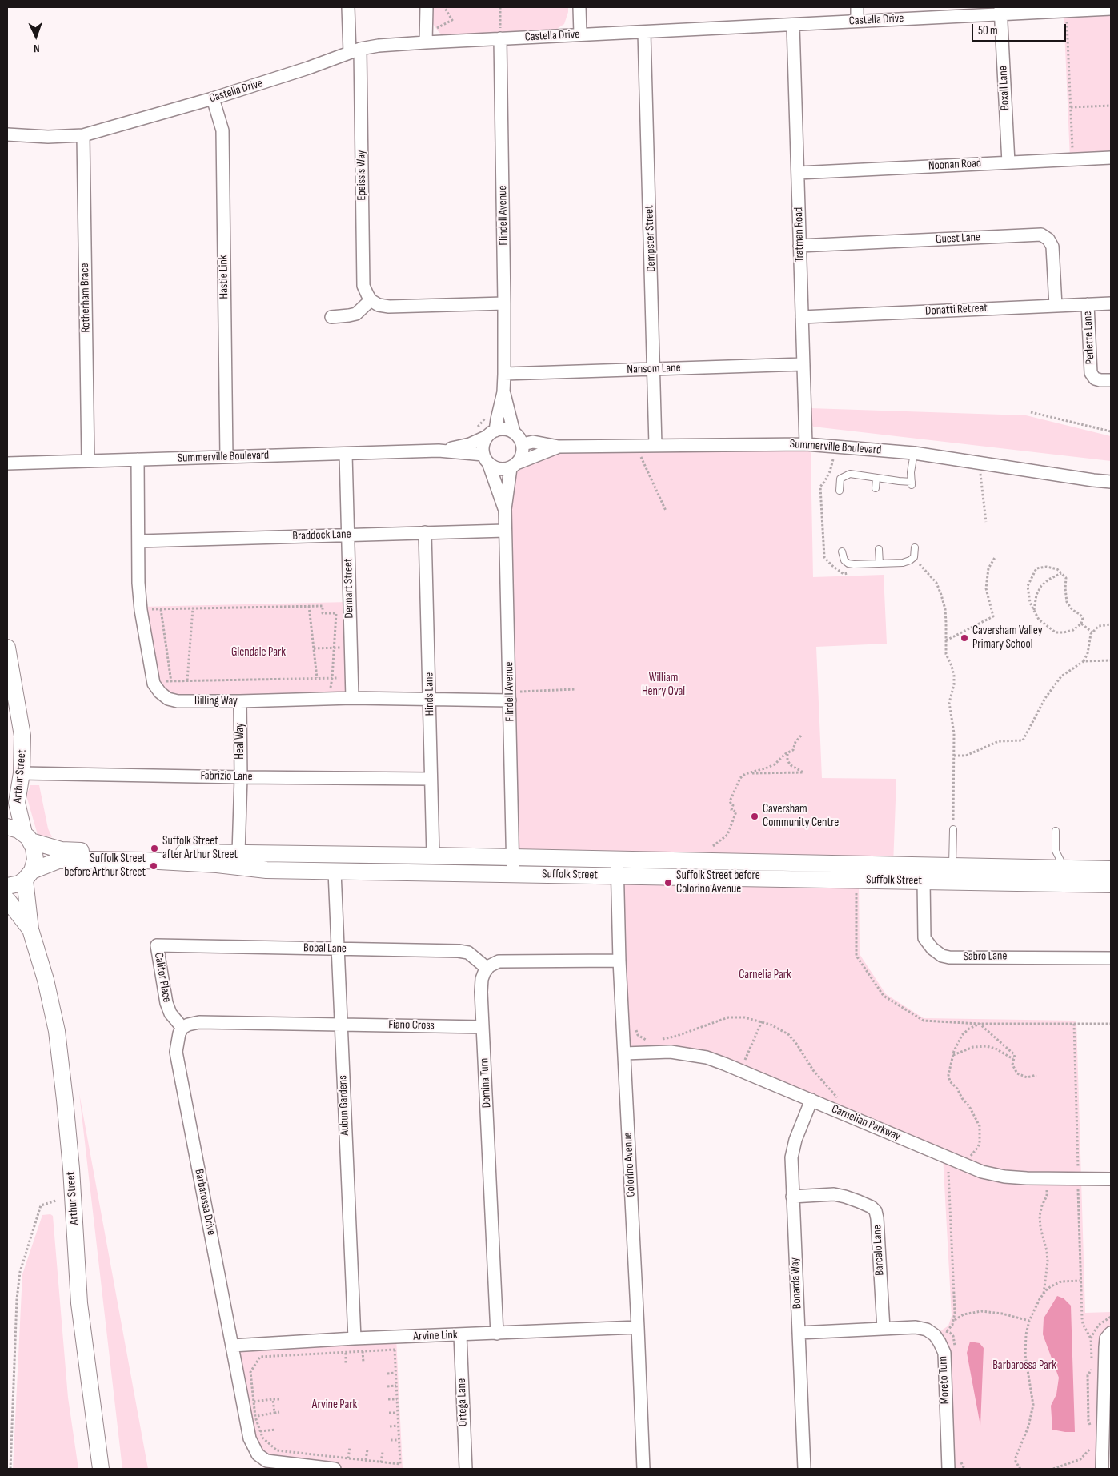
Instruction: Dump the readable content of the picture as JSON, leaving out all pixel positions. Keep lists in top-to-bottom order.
{
  "streets": {
    "street": [
      "Castella Drive",
      "Boxall Lane",
      "Noonan Road",
      "Epeissis Way",
      "Flindell Avenue",
      "Tratman Road",
      "Dempster Street",
      "Guest Lane",
      "Hastie Link",
      "Rotherham Brace",
      "Donatti Retreat",
      "Perlette Lane",
      "Nansom Lane",
      "Summerville Boulevard",
      "Braddock Lane",
      "Dennart Street",
      "Hinds Lane",
      "Billing Way",
      "Heal Way",
      "Arthur Street",
      "Fabrizio Lane",
      "Suffolk Street",
      "Bobal Lane",
      "Sabro Lane",
      "Calitor Place",
      "Fiano Cross",
      "Domina Turn",
      "Aubun Gardens",
      "Carnelian Parkway",
      "Colorino Avenue",
      "Barbarossa Drive",
      "Barcelo Lane",
      "Bonarda Way",
      "Arvine Link",
      "Moreto Turn",
      "Ortega Lane"
    ]
  },
  "crossings": [
    ["Castella Drive", "Boxall Lane"],
    ["Castella Drive", "Epeissis Way"],
    ["Castella Drive", "Flindell Avenue"],
    ["Castella Drive", "Tratman Road"],
    ["Castella Drive", "Dempster Street"],
    ["Castella Drive", "Hastie Link"],
    ["Castella Drive", "Rotherham Brace"],
    ["Boxall Lane", "Noonan Road"],
    ["Noonan Road", "Tratman Road"],
    ["Flindell Avenue", "Nansom Lane"],
    ["Flindell Avenue", "Summerville Boulevard"],
    ["Flindell Avenue", "Braddock Lane"],
    ["Flindell Avenue", "Billing Way"],
    ["Flindell Avenue", "Suffolk Street"],
    ["Tratman Road", "Guest Lane"],
    ["Tratman Road", "Donatti Retreat"],
    ["Tratman Road", "Nansom Lane"],
    ["Tratman Road", "Summerville Boulevard"],
    ["Dempster Street", "Nansom Lane"],
    ["Dempster Street", "Summerville Boulevard"],
    ["Guest Lane", "Donatti Retreat"],
    ["Hastie Link", "Summerville Boulevard"],
    ["Rotherham Brace", "Summerville Boulevard"],
    ["Donatti Retreat", "Perlette Lane"],
    ["Summerville Boulevard", "Dennart Street"],
    ["Summerville Boulevard", "Billing Way"],
    ["Braddock Lane", "Dennart Street"],
    ["Braddock Lane", "Hinds Lane"],
    ["Braddock Lane", "Billing Way"],
    ["Dennart Street", "Billing Way"],
    ["Hinds Lane", "Billing Way"],
    ["Hinds Lane", "Fabrizio Lane"],
    ["Hinds Lane", "Suffolk Street"],
    ["Billing Way", "Heal Way"],
    ["Heal Way", "Fabrizio Lane"],
    ["Heal Way", "Suffolk Street"],
    ["Arthur Street", "Fabrizio Lane"],
    ["Arthur Street", "Suffolk Street"],
    ["Suffolk Street", "Sabro Lane"],
    ["Suffolk Street", "Aubun Gardens"],
    ["Suffolk Street", "Colorino Avenue"],
    ["Bobal Lane", "Calitor Place"],
    ["Bobal Lane", "Domina Turn"],
    ["Bobal Lane", "Aubun Gardens"],
    ["Calitor Place", "Barbarossa Drive"],
    ["Fiano Cross", "Domina Turn"],
    ["Fiano Cross", "Aubun Gardens"],
    ["Domina Turn", "Arvine Link"],
    ["Aubun Gardens", "Arvine Link"],
    ["Carnelian Parkway", "Colorino Avenue"],
    ["Carnelian Parkway", "Bonarda Way"],
    ["Colorino Avenue", "Arvine Link"],
    ["Barbarossa Drive", "Arvine Link"],
    ["Barcelo Lane", "Bonarda Way"],
    ["Barcelo Lane", "Moreto Turn"],
    ["Bonarda Way", "Moreto Turn"],
    ["Arvine Link", "Ortega Lane"]
  ],
  "parks": [
    "Glendale Park",
    "William Henry Oval",
    "Carnelia Park",
    "Barbarossa Park",
    "Arvine Park"
  ],
  "places": [
    "Caversham Valley Primary School",
    "Caversham Community Centre",
    "Suffolk Street after Arthur Street",
    "Suffolk Street before Arthur Street",
    "Suffolk Street before Colorino Avenue"
  ],
  "scale_bar": "50 m",
  "north": "bottom"
}
